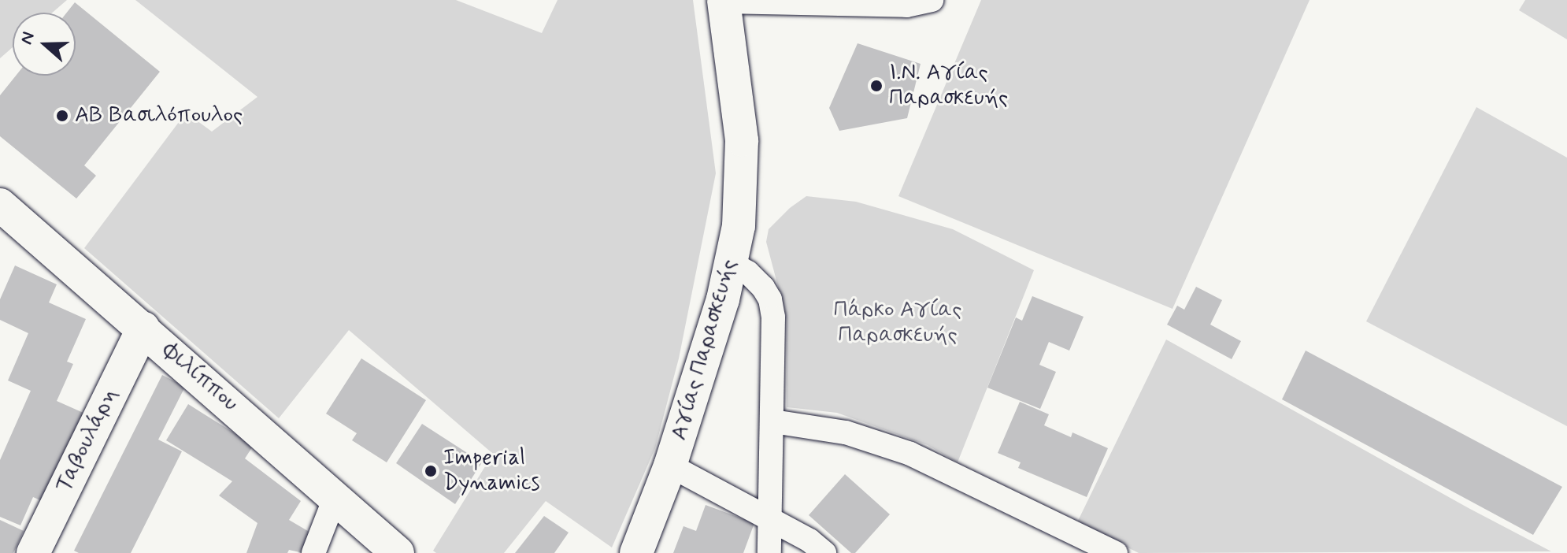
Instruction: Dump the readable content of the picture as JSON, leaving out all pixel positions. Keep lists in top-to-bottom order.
{
  "streets": {
    "street": ["Αγίας Παρασκευής", "Φιλίππου", "Ταβουλάρη"]
  },
  "crossings": [
    ["Φιλίππου", "Ταβουλάρη"]
  ],
  "parks": ["Πάρκο Αγίας Παρασκευής"],
  "places": ["Ι.Ν. Αγίας Παρασκευής", "ΑΒ Βασιλόπουλος", "Imperial Dynamics"],
  "north": "left"
}
